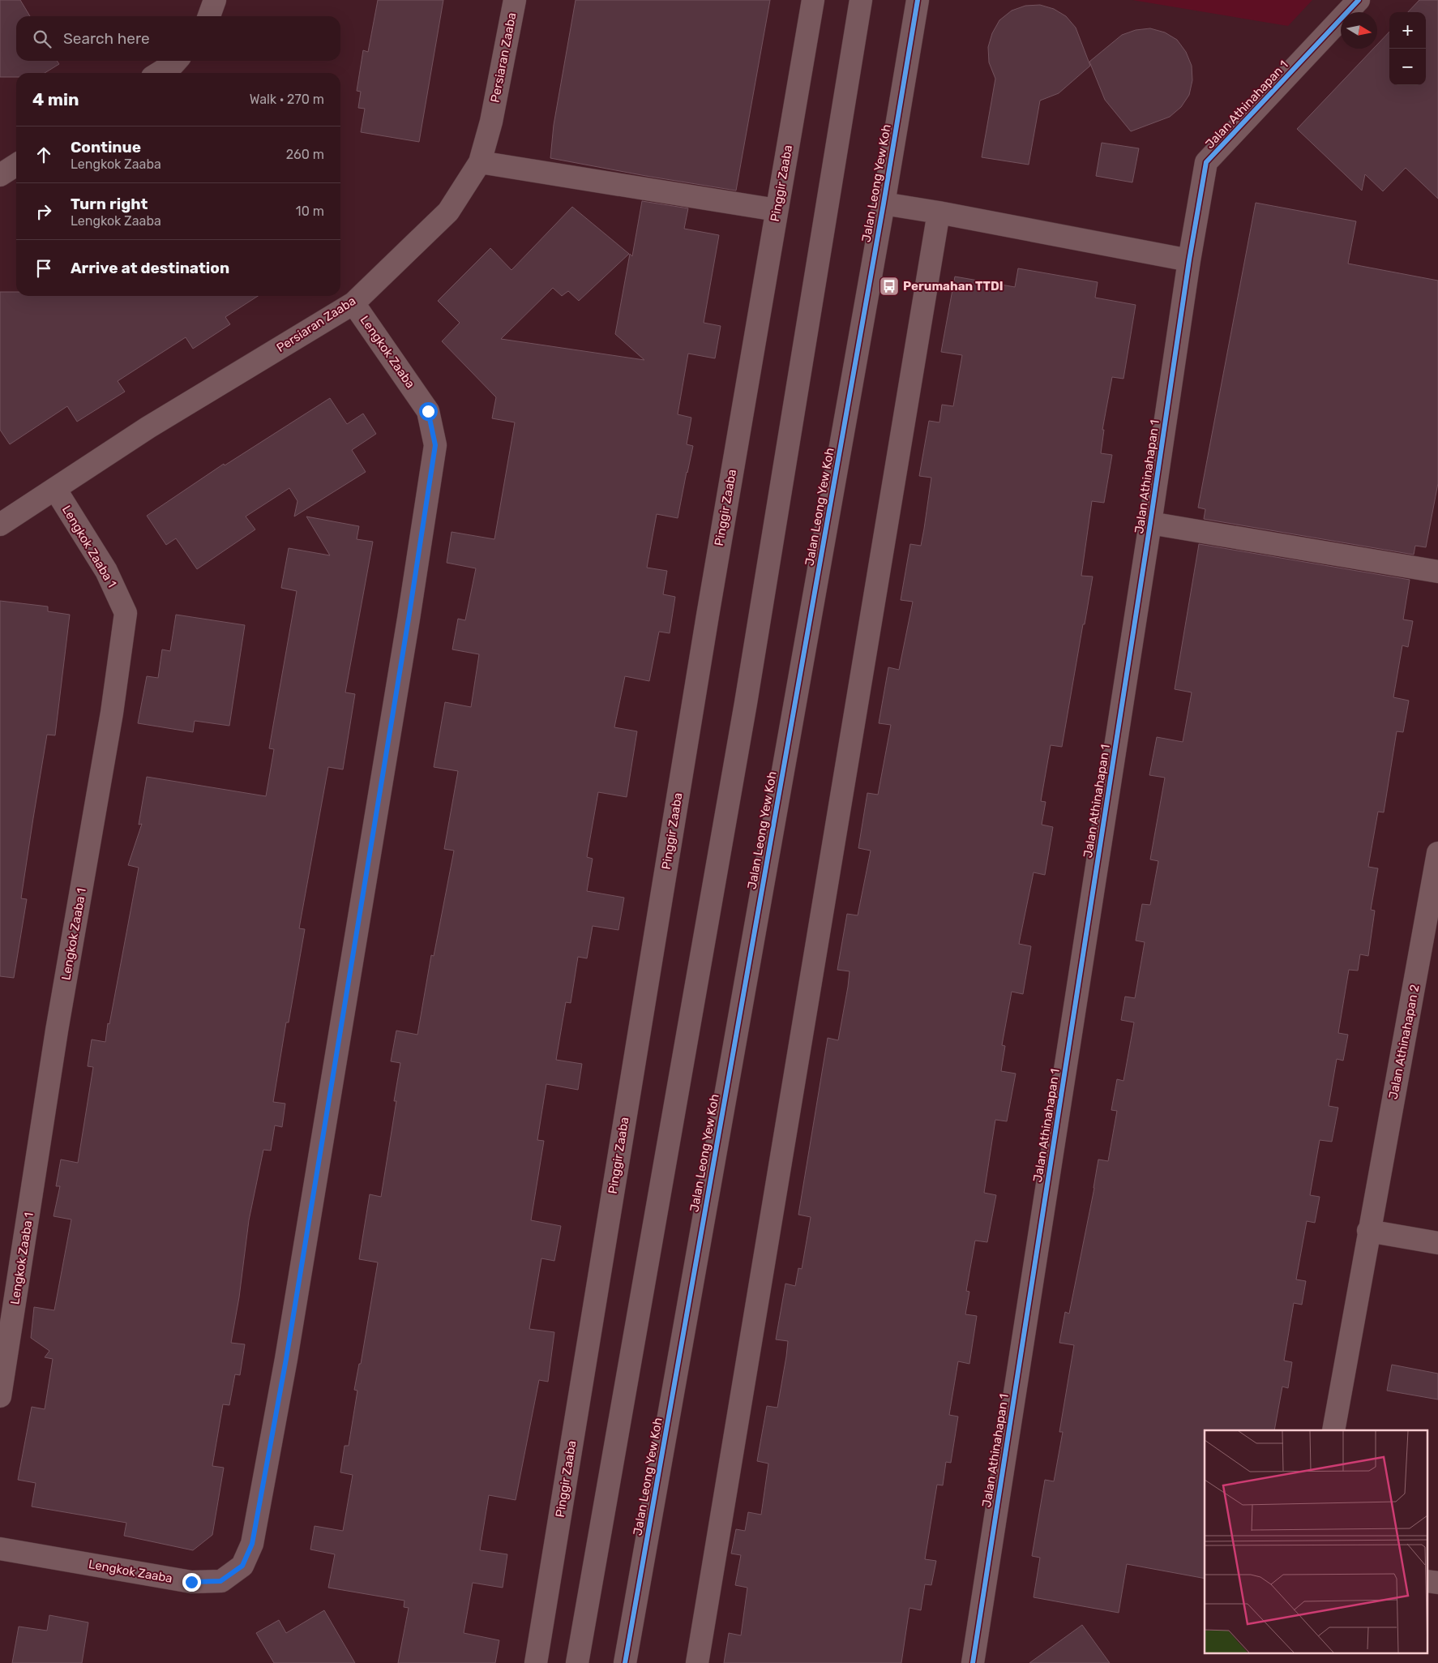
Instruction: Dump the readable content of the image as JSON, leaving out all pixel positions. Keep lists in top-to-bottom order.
{
  "streets": {
    "street": [
      "Persiaran Zaaba",
      "Jalan Athinahapan 1",
      "Pinggir Zaaba",
      "Jalan Leong Yew Koh",
      "Lengkok Zaaba",
      "Lengkok Zaaba 1",
      "Jalan Athinahapan 2"
    ]
  },
  "crossings": [
    ["Persiaran Zaaba", "Lengkok Zaaba"],
    ["Persiaran Zaaba", "Lengkok Zaaba 1"]
  ],
  "places": {
    "bus stop": ["Perumahan TTDI"]
  },
  "north": "right",
  "page": {
    "map_buttons": ["+", "−"],
    "search": "Search here",
    "heading": ["4 min", "Walk · 270 m"],
    "list": [
      ["Continue", "Lengkok Zaaba", "260 m"],
      ["Turn right", "Lengkok Zaaba", "10 m"],
      "Arrive at destination"
    ]
  }
}
